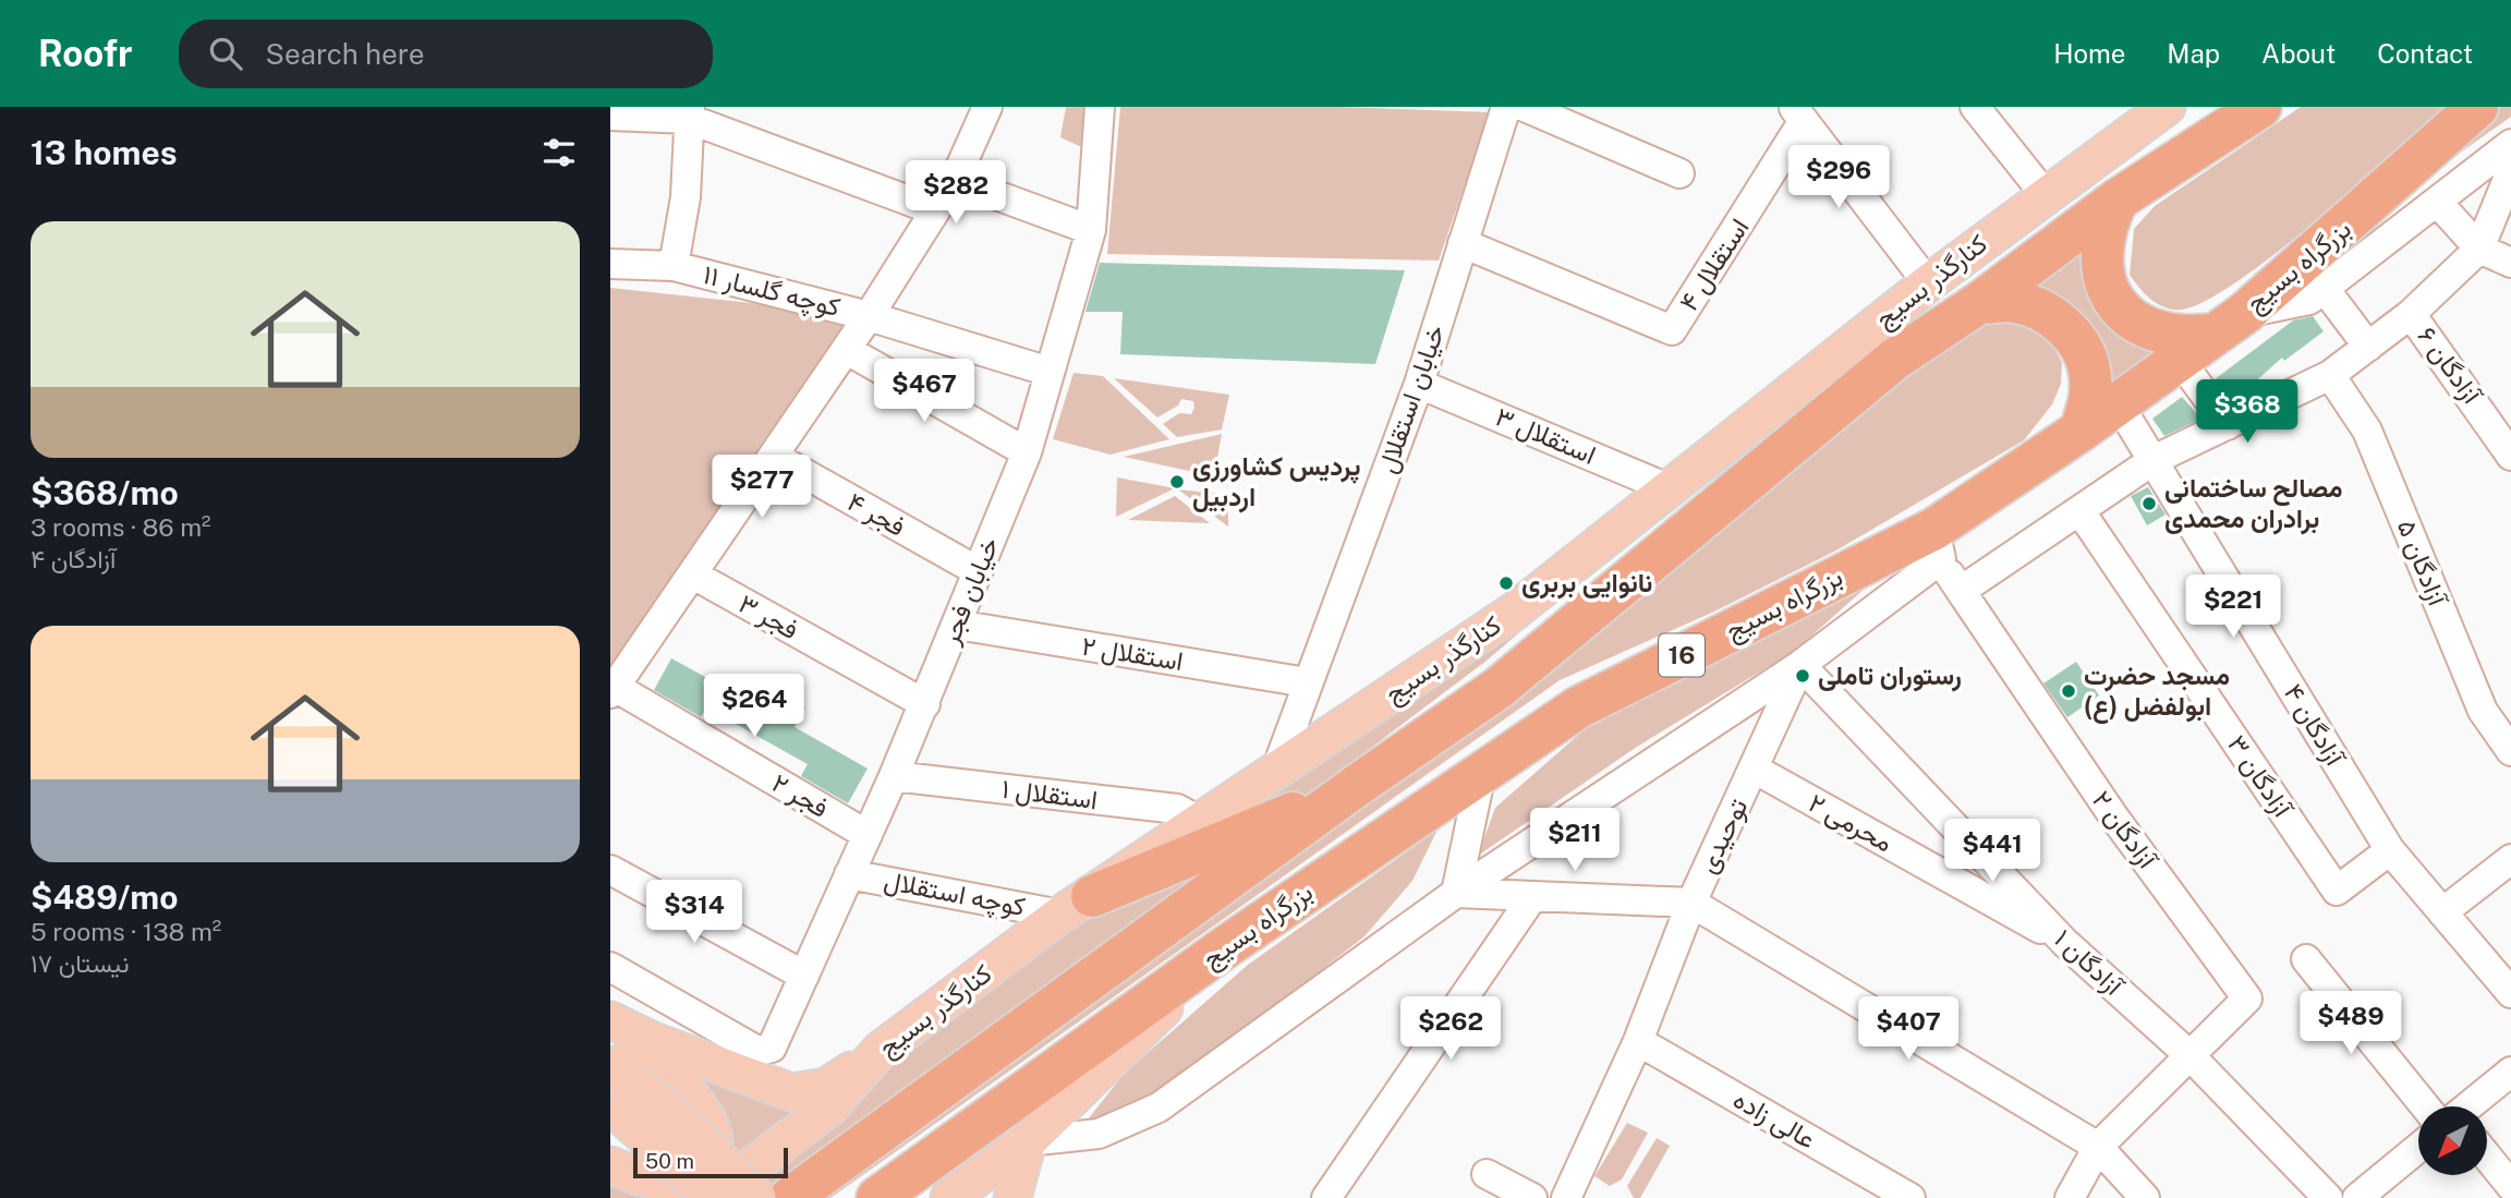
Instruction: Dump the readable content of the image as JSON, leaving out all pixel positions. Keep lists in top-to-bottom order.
{
  "streets": {
    "highway": ["بزرگراه بسیج", "16"],
    "main road": ["کنارگذر بسیج"],
    "street": [
      "استقلال ۴",
      "کوچه گلسار ۱۱",
      "آزادگان ۶",
      "خیابان استقلال",
      "استقلال ۳",
      "فجر ۴",
      "آزادگان ۵",
      "خیابان فجر",
      "فجر ۳",
      "استقلال ۲",
      "آزادگان ۴",
      "آزادگان ۳",
      "استقلال ۱",
      "فجر ۲",
      "محرمی ۲",
      "آزادگان ۲",
      "توحیدی",
      "کوچه استقلال",
      "آزادگان ۱",
      "عالی زاده"
    ]
  },
  "crossings": [
    ["استقلال ۴", "خیابان استقلال"],
    ["بزرگراه بسیج", "آزادگان ۴"],
    ["بزرگراه بسیج", "توحیدی"],
    ["کنارگذر بسیج", "خیابان استقلال"],
    ["کنارگذر بسیج", "استقلال ۳"],
    ["کنارگذر بسیج", "استقلال ۱"],
    ["کنارگذر بسیج", "کوچه استقلال"],
    ["کوچه گلسار ۱۱", "خیابان فجر"],
    ["خیابان استقلال", "استقلال ۳"],
    ["خیابان استقلال", "استقلال ۲"],
    ["فجر ۴", "خیابان فجر"],
    ["خیابان فجر", "فجر ۳"],
    ["خیابان فجر", "استقلال ۲"],
    ["خیابان فجر", "استقلال ۱"],
    ["خیابان فجر", "فجر ۲"],
    ["خیابان فجر", "کوچه استقلال"],
    ["آزادگان ۴", "آزادگان ۳"],
    ["محرمی ۲", "توحیدی"],
    ["محرمی ۲", "آزادگان ۱"],
    ["آزادگان ۲", "آزادگان ۱"],
    ["توحیدی", "آزادگان ۱"],
    ["توحیدی", "عالی زاده"]
  ],
  "places": [
    "پردیس کشاورزی اردبیل",
    "مصالح ساختمانی برادران محمدی",
    "نانوایی بربری",
    "رستوران تاملی",
    "مسجد حضرت ابولفضل (ع)"
  ],
  "scale_bar": "50 m",
  "north": "bottom left",
  "page": {
    "header": "Roofr",
    "search": "Search here",
    "nav": [
      "Home",
      "Map",
      "About",
      "Contact"
    ],
    "heading": "13 homes",
    "price": [
      "$296",
      "$282",
      "$467",
      "$368",
      "$277",
      "$221",
      "$264",
      "$211",
      "$441",
      "$314",
      "$489",
      "$262",
      "$407"
    ],
    "list": [
      {
        "name": "$368/mo",
        "note": "3 rooms · 86 m² · آزادگان ۴"
      },
      {
        "name": "$489/mo",
        "note": "5 rooms · 138 m² · نیستان ۱۷"
      }
    ],
    "scale": "50 m"
  }
}
